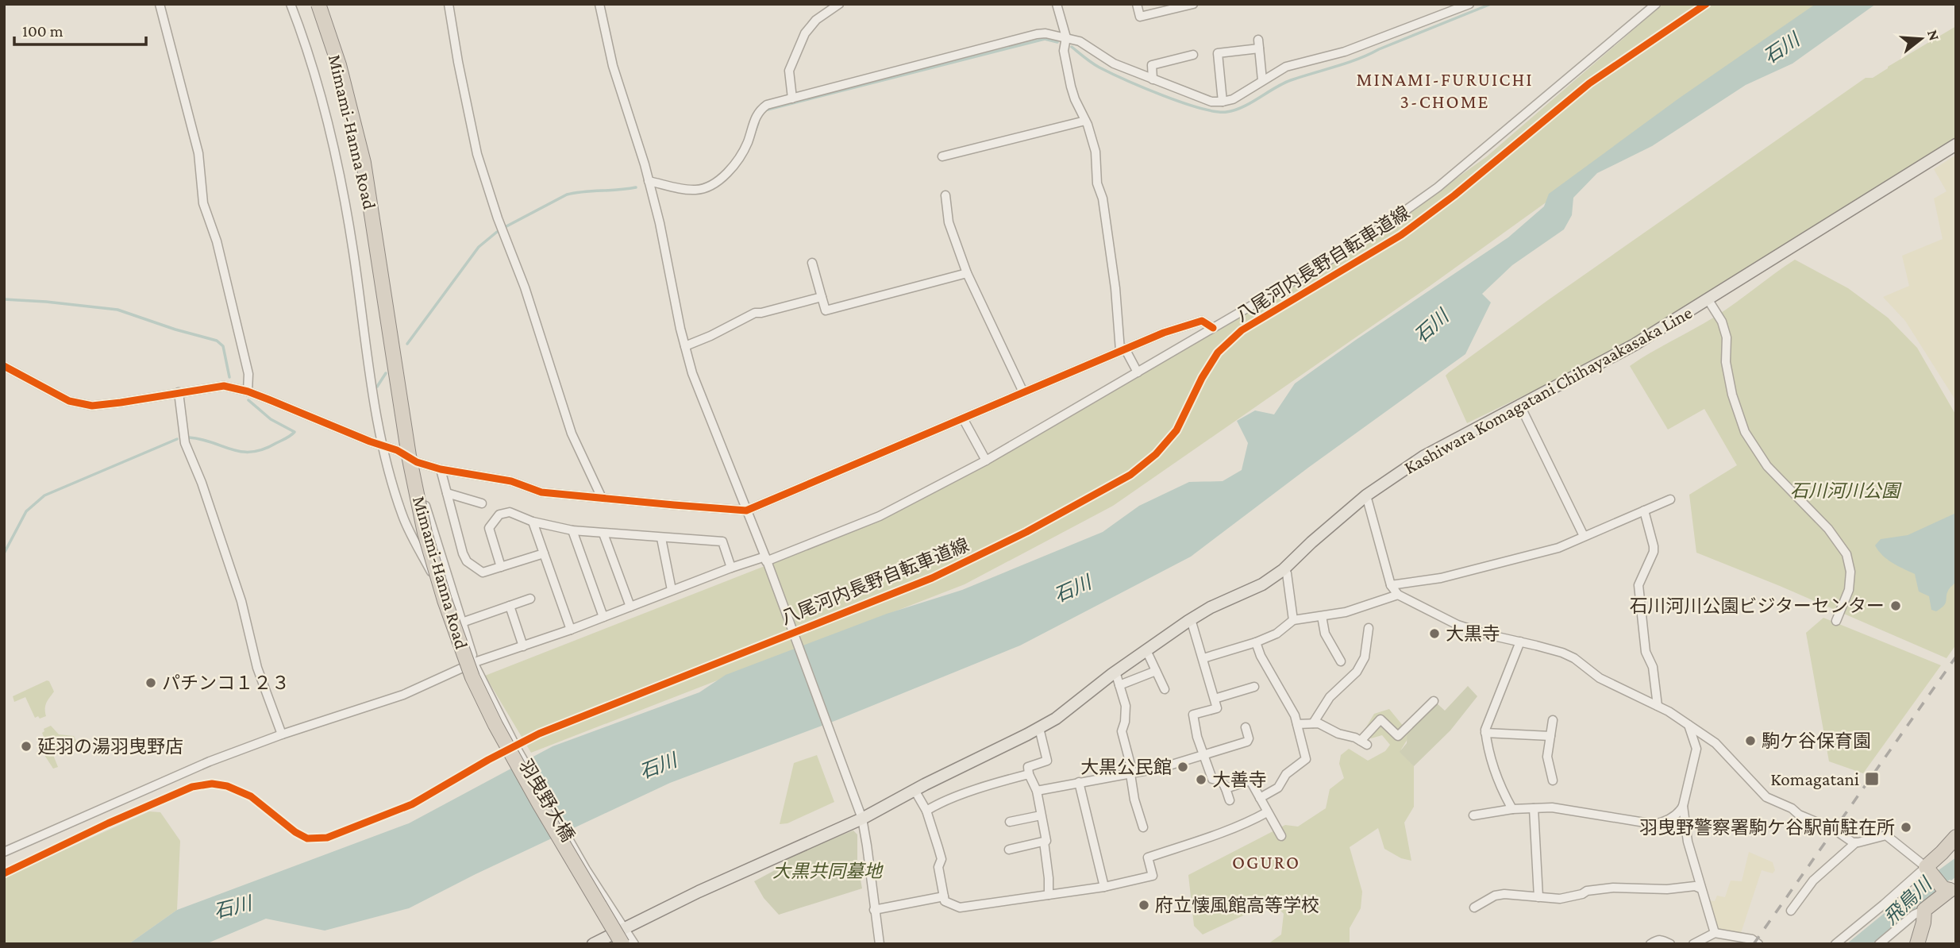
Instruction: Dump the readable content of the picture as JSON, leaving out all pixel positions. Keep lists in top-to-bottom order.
{
  "streets": {
    "highway": ["Mimami-Hanna Road"],
    "main road": ["Kashiwara Komagatani Chihayaakasaka Line"],
    "street": ["羽曳野大橋"],
    "cycle path": ["八尾河内長野自転車道線"]
  },
  "crossings": [
    ["Kashiwara Komagatani Chihayaakasaka Line", "羽曳野大橋"]
  ],
  "districts": ["MINAMI-FURUICHI 3-CHOME", "OGURO"],
  "water": ["石川", "飛鳥川"],
  "parks": ["石川河川公園", "大黒共同墓地"],
  "places": {
    "other": [
      "石川河川公園ビジターセンター",
      "大黒寺",
      "パチンコ１２３",
      "駒ケ谷保育園",
      "延羽の湯羽曳野店",
      "大黒公民館",
      "大善寺",
      "羽曳野警察署駒ケ谷駅前駐在所",
      "府立懐風館高等学校"
    ],
    "transit": ["Komagatani"]
  },
  "scale_bar": "100 m",
  "north": "right"
}
